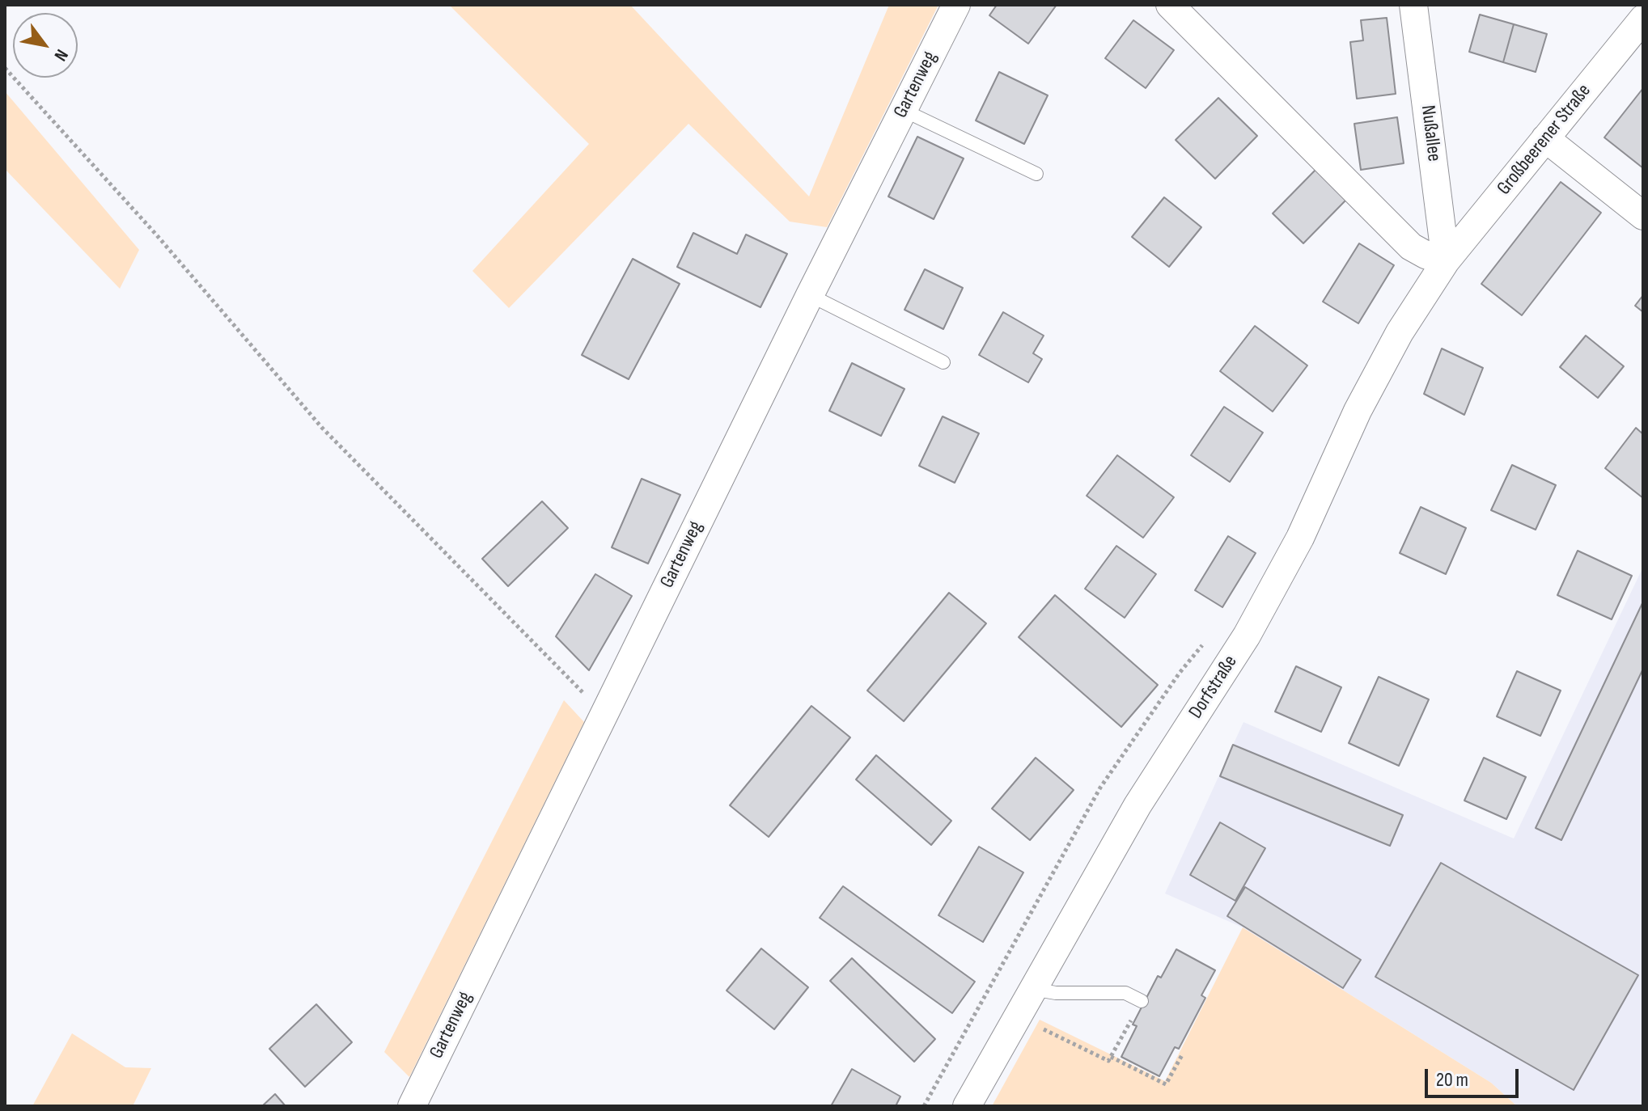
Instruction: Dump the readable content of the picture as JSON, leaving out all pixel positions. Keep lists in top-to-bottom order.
{
  "streets": {
    "street": [
      "Gartenweg",
      "Nußallee",
      "Großbeerener Straße",
      "Dorfstraße"
    ]
  },
  "crossings": [
    ["Nußallee", "Großbeerener Straße"],
    ["Nußallee", "Dorfstraße"],
    ["Großbeerener Straße", "Dorfstraße"]
  ],
  "scale_bar": "20 m",
  "north": "bottom right"
}
